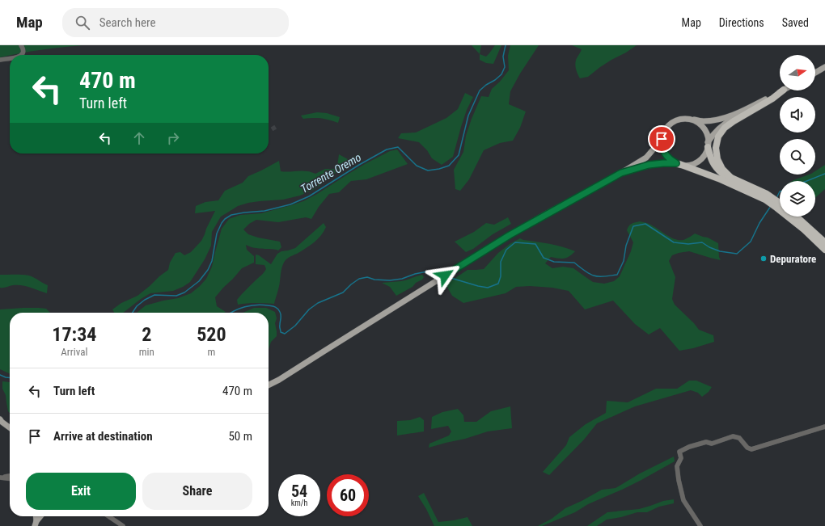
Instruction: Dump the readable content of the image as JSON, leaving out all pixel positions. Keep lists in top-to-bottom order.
{
  "water": ["Torrente Oremo"],
  "places": ["Depuratore"],
  "north": "right",
  "page": {
    "header": "Map",
    "search": "Search here",
    "nav": ["Map", "Directions", "Saved"],
    "turn": ["470 m", "Turn left"],
    "eta": [
      "17:34",
      "Arrival",
      "2",
      "min",
      "520",
      "m"
    ],
    "list": [
      {
        "name": "Turn left",
        "value": "470 m"
      },
      {
        "name": "Arrive at destination",
        "value": "50 m"
      }
    ],
    "buttons": ["Exit", "Share"],
    "speed": "54 km/h",
    "limit": "60"
  }
}
